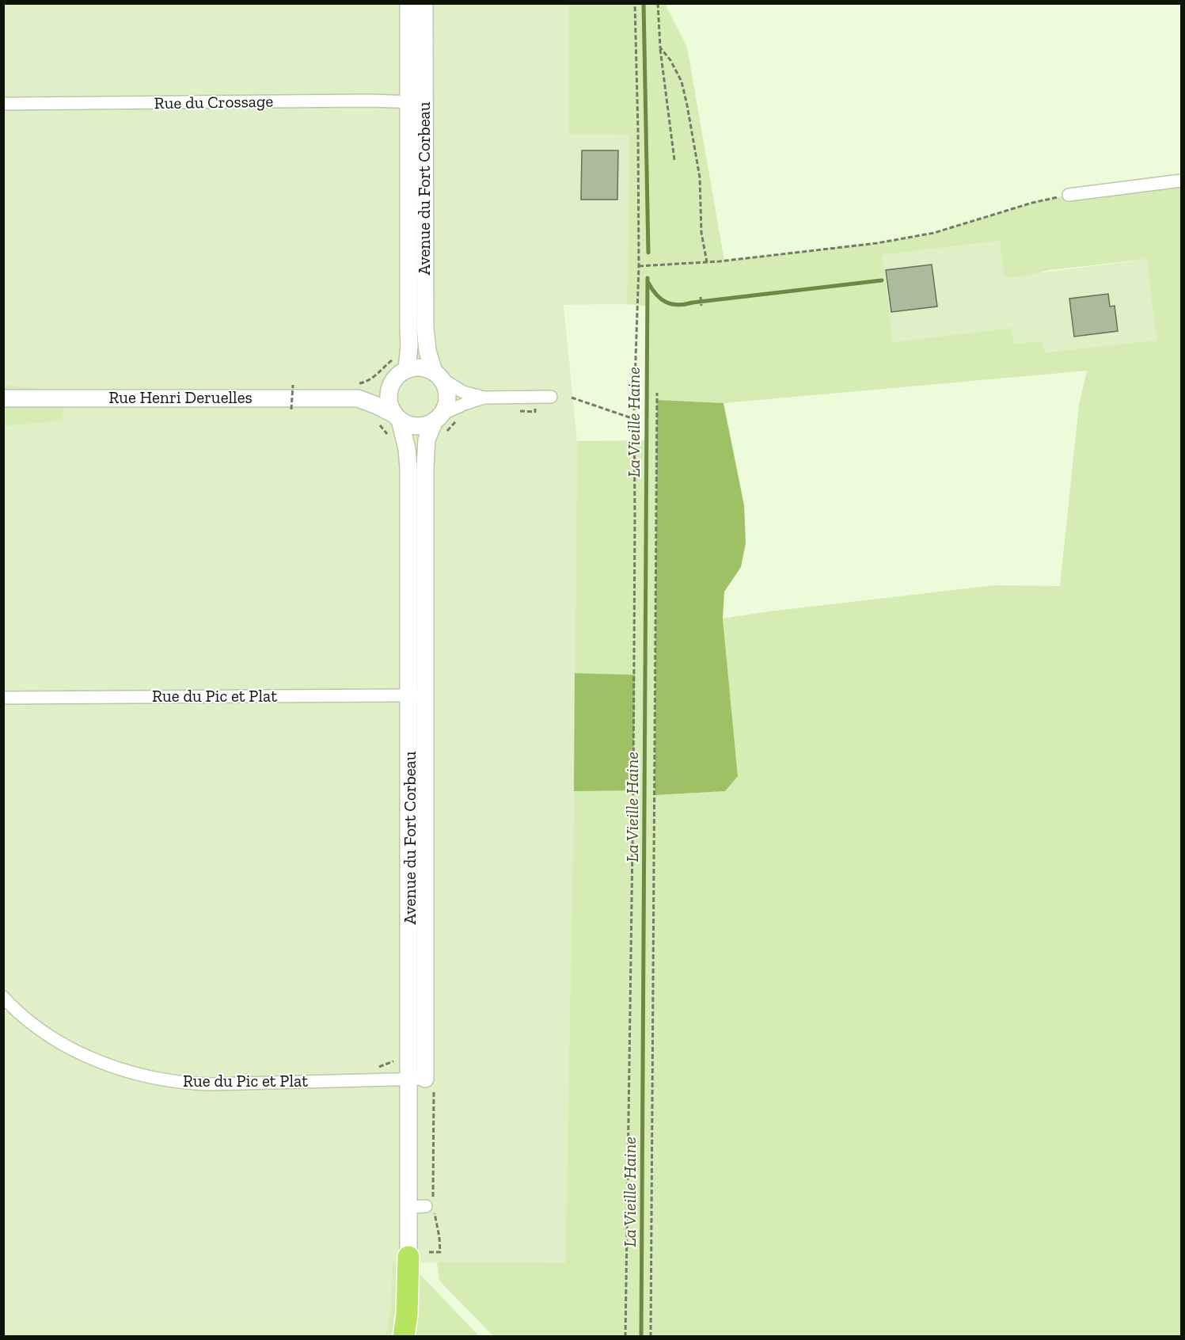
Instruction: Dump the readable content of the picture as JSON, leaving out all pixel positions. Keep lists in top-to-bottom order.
{
  "streets": {
    "street": [
      "Rue du Crossage",
      "Avenue du Fort Corbeau",
      "Rue Henri Deruelles",
      "Rue du Pic et Plat"
    ]
  },
  "crossings": [
    ["Rue du Crossage", "Avenue du Fort Corbeau"],
    ["Avenue du Fort Corbeau", "Rue Henri Deruelles"],
    ["Avenue du Fort Corbeau", "Rue du Pic et Plat"]
  ],
  "water": ["La Vieille Haine"]
}
